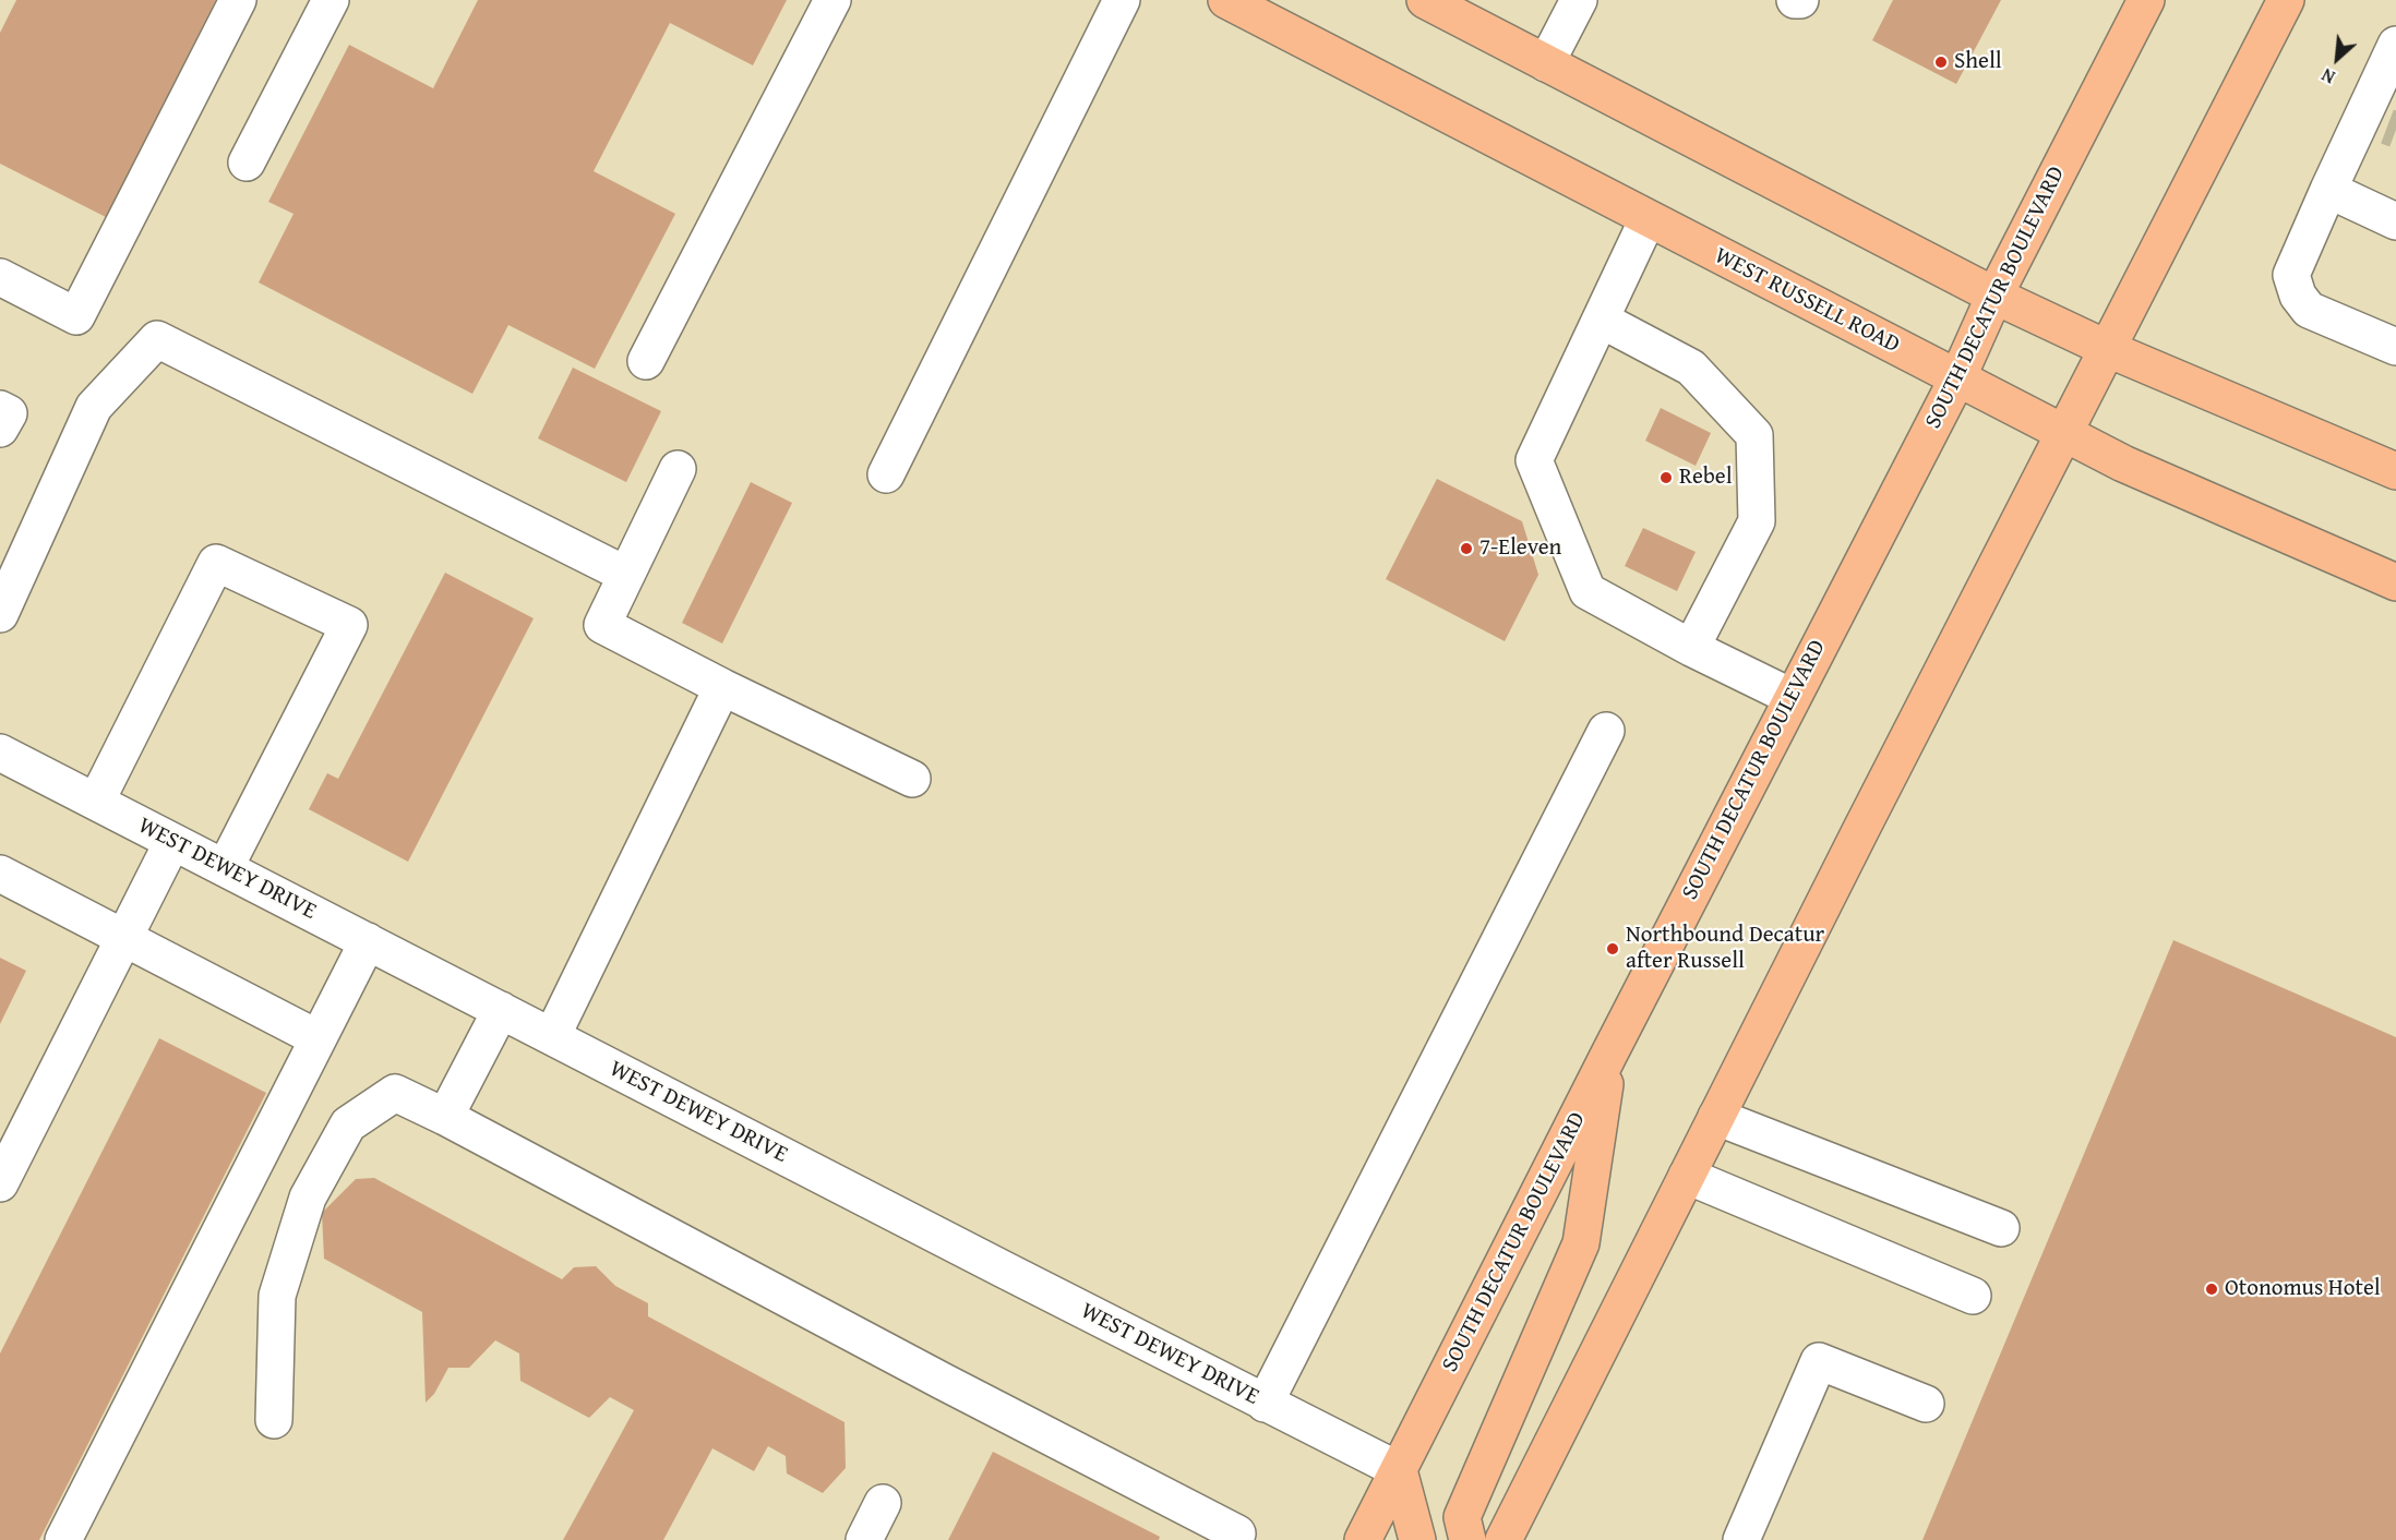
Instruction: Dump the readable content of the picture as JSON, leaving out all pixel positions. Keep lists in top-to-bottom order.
{
  "streets": {
    "main road": ["SOUTH DECATUR BOULEVARD", "WEST RUSSELL ROAD"],
    "street": ["WEST DEWEY DRIVE"]
  },
  "crossings": [
    ["SOUTH DECATUR BOULEVARD", "WEST RUSSELL ROAD"],
    ["SOUTH DECATUR BOULEVARD", "WEST DEWEY DRIVE"]
  ],
  "places": [
    "Shell",
    "Rebel",
    "7-Eleven",
    "Northbound Decatur after Russell",
    "Otonomus Hotel"
  ],
  "north": "bottom left"
}
